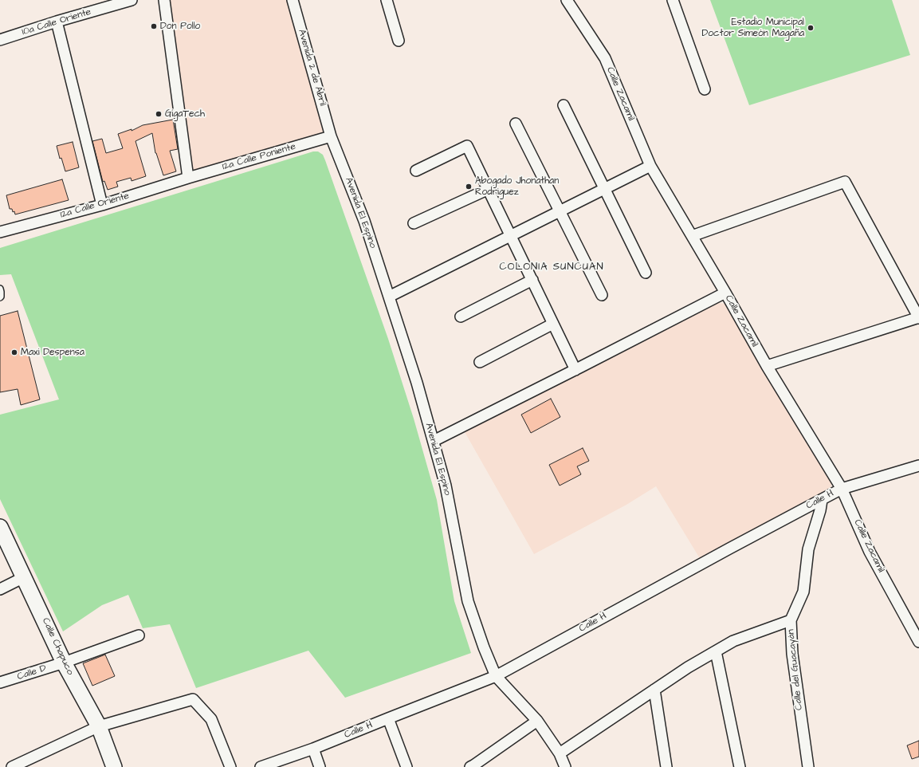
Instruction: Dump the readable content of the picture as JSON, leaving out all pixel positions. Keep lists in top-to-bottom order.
{
  "streets": {
    "street": [
      "10a Calle Oriente",
      "Avenida 2 de Abril",
      "Calle Zacamil",
      "12a Calle Poniente",
      "12a Calle Oriente",
      "Avenida El Espino",
      "Calle H",
      "Calle Chapuco",
      "Calle del Guacayán",
      "Calle D"
    ]
  },
  "crossings": [
    ["Avenida 2 de Abril", "12a Calle Poniente"],
    ["Avenida 2 de Abril", "Avenida El Espino"],
    ["Calle Zacamil", "Calle H"],
    ["12a Calle Poniente", "12a Calle Oriente"],
    ["12a Calle Poniente", "Avenida El Espino"],
    ["Avenida El Espino", "Calle H"],
    ["Calle H", "Calle del Guacayán"],
    ["Calle Chapuco", "Calle D"]
  ],
  "districts": ["COLONIA SUNCUAN"],
  "places": [
    "Don Pollo",
    "Estadio Municipal Doctor Simeón Magaña",
    "GigaTech",
    "Abogado Jhonathan Rodriguez",
    "Maxi Despensa"
  ]
}
